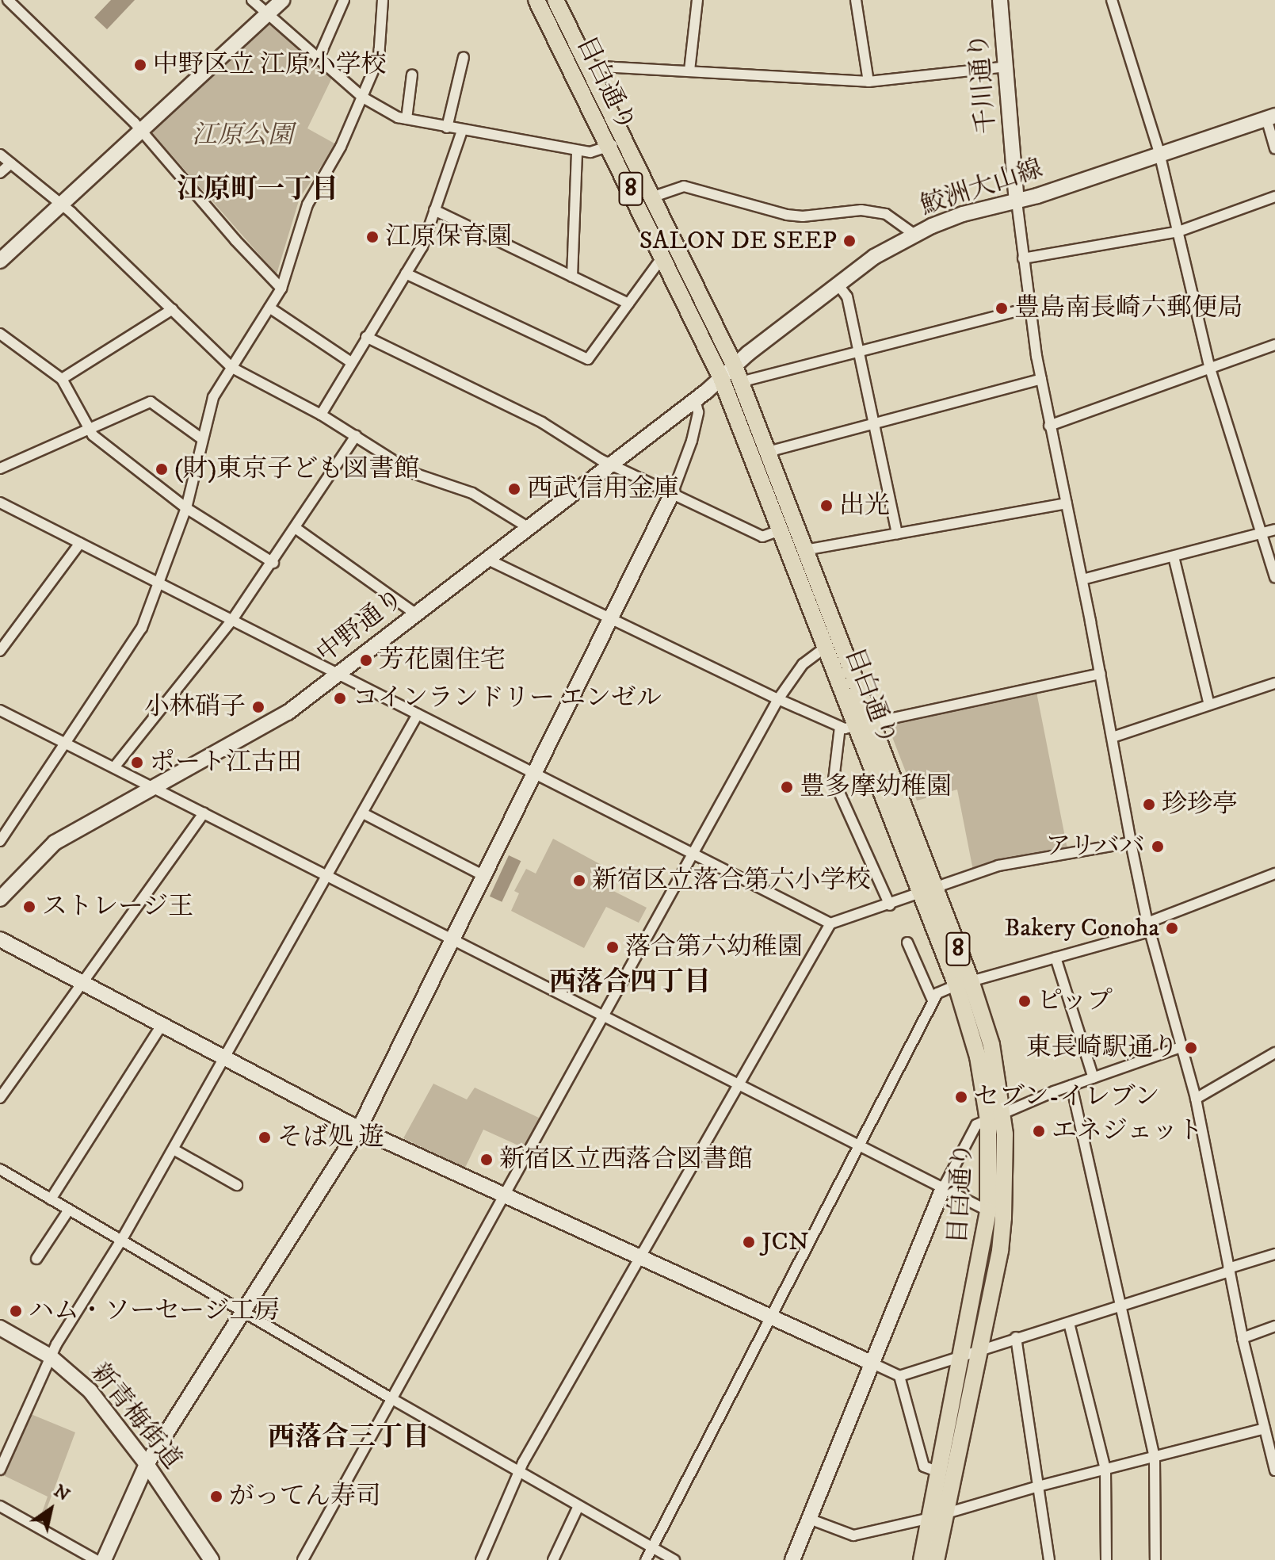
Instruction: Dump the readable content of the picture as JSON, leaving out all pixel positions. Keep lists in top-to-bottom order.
{
  "streets": {
    "main road": ["目白通り", "8"],
    "street": [
      "千川通り",
      "鮫洲大山線",
      "中野通り",
      "新青梅街道"
    ]
  },
  "crossings": [
    ["千川通り", "鮫洲大山線"],
    ["目白通り", "鮫洲大山線"],
    ["目白通り", "中野通り"],
    ["鮫洲大山線", "中野通り"]
  ],
  "districts": ["江原町一丁目", "西落合四丁目", "西落合三丁目"],
  "parks": ["江原公園"],
  "places": [
    "中野区立 江原小学校",
    "江原保育園",
    "SALON DE SEEP",
    "豊島南長崎六郵便局",
    "(財)東京子ども図書館",
    "西武信用金庫",
    "出光",
    "芳花園住宅",
    "コインランドリー エンゼル",
    "小林硝子",
    "ポート江古田",
    "豊多摩幼稚園",
    "珍珍亭",
    "アリババ",
    "新宿区立落合第六小学校",
    "ストレージ王",
    "Bakery Conoha",
    "落合第六幼稚園",
    "ピップ",
    "東長崎駅通り",
    "セブン-イレブン",
    "エネジェット",
    "そば処 遊",
    "新宿区立西落合図書館",
    "JCN",
    "ハム・ソーセージ工房",
    "がってん寿司"
  ],
  "north": "top right"
}
